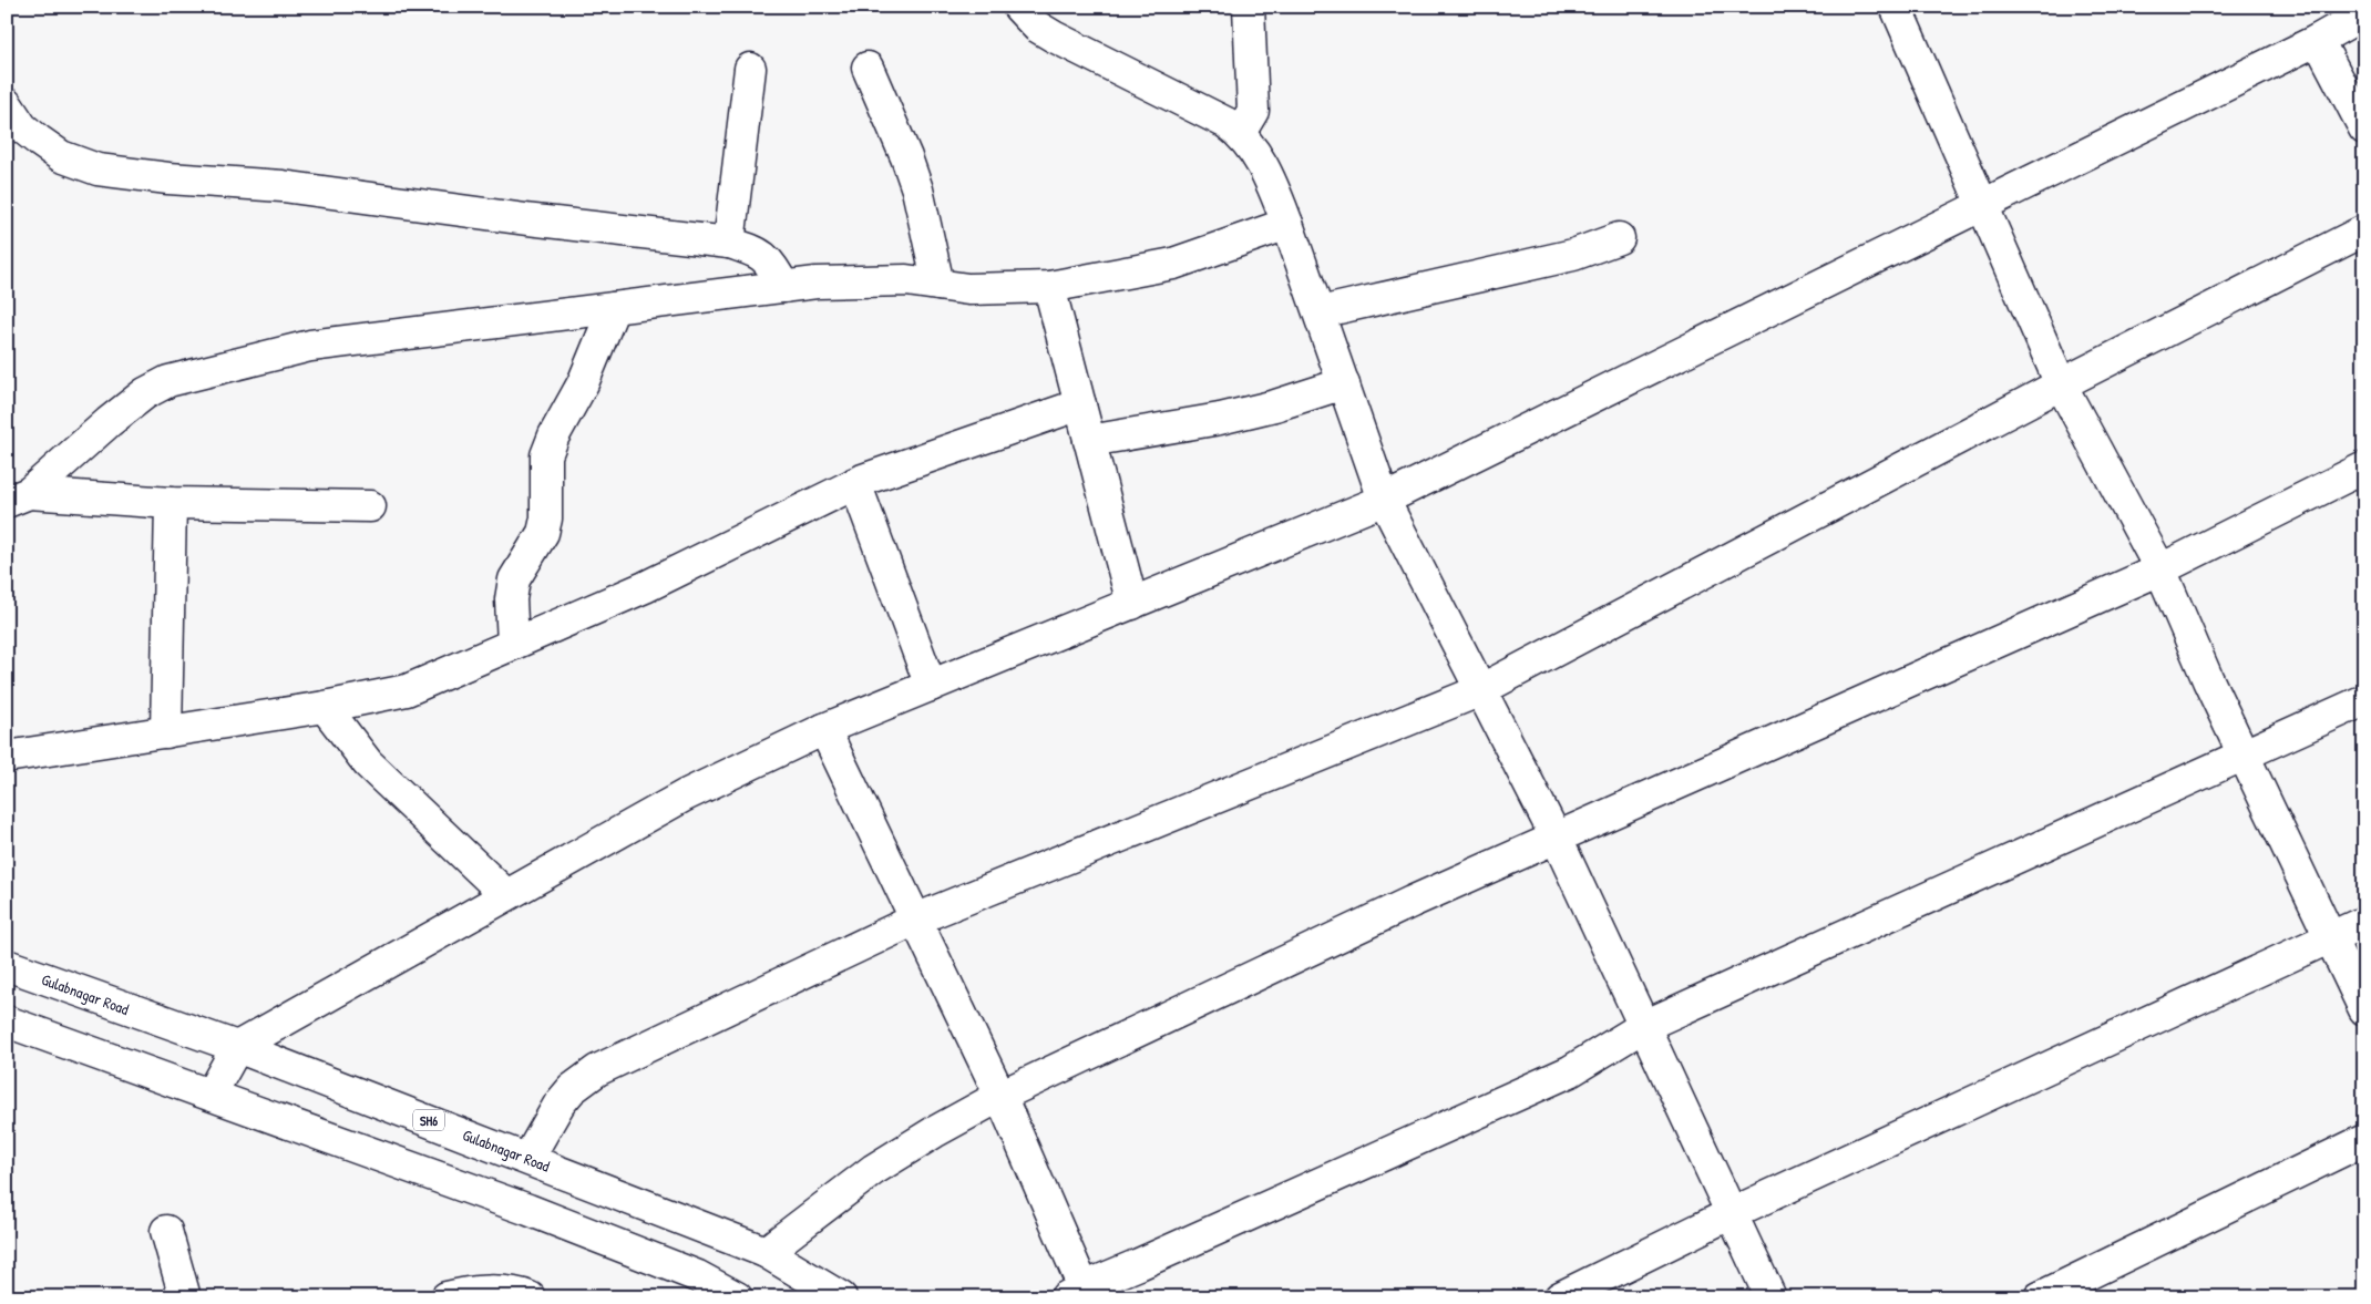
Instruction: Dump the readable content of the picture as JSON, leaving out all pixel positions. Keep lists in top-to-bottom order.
{
  "streets": {
    "street": ["Gulabnagar Road", "SH6"]
  }
}
